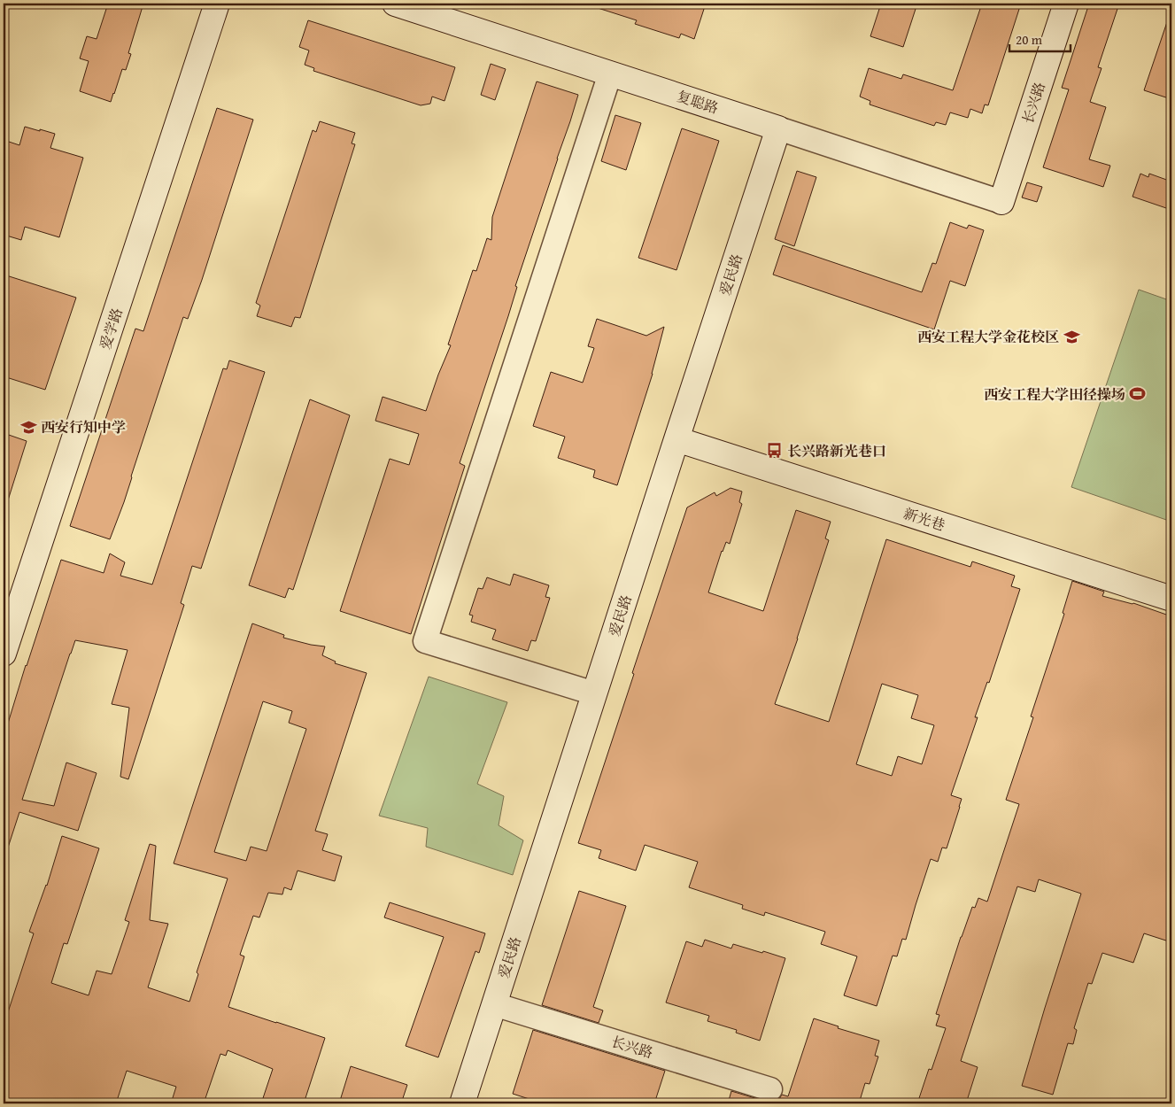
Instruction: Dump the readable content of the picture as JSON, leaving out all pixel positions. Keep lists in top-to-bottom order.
{
  "streets": {
    "street": [
      "复聪路",
      "长兴路",
      "爱民路",
      "爱学路",
      "新光巷"
    ]
  },
  "crossings": [
    ["复聪路", "长兴路"],
    ["复聪路", "爱民路"],
    ["长兴路", "爱民路"],
    ["爱民路", "新光巷"]
  ],
  "places": {
    "school or university": ["西安工程大学金花校区", "西安行知中学"],
    "sports": ["西安工程大学田径操场"],
    "bus stop": ["长兴路新光巷口"]
  },
  "scale_bar": "20 m"
}
